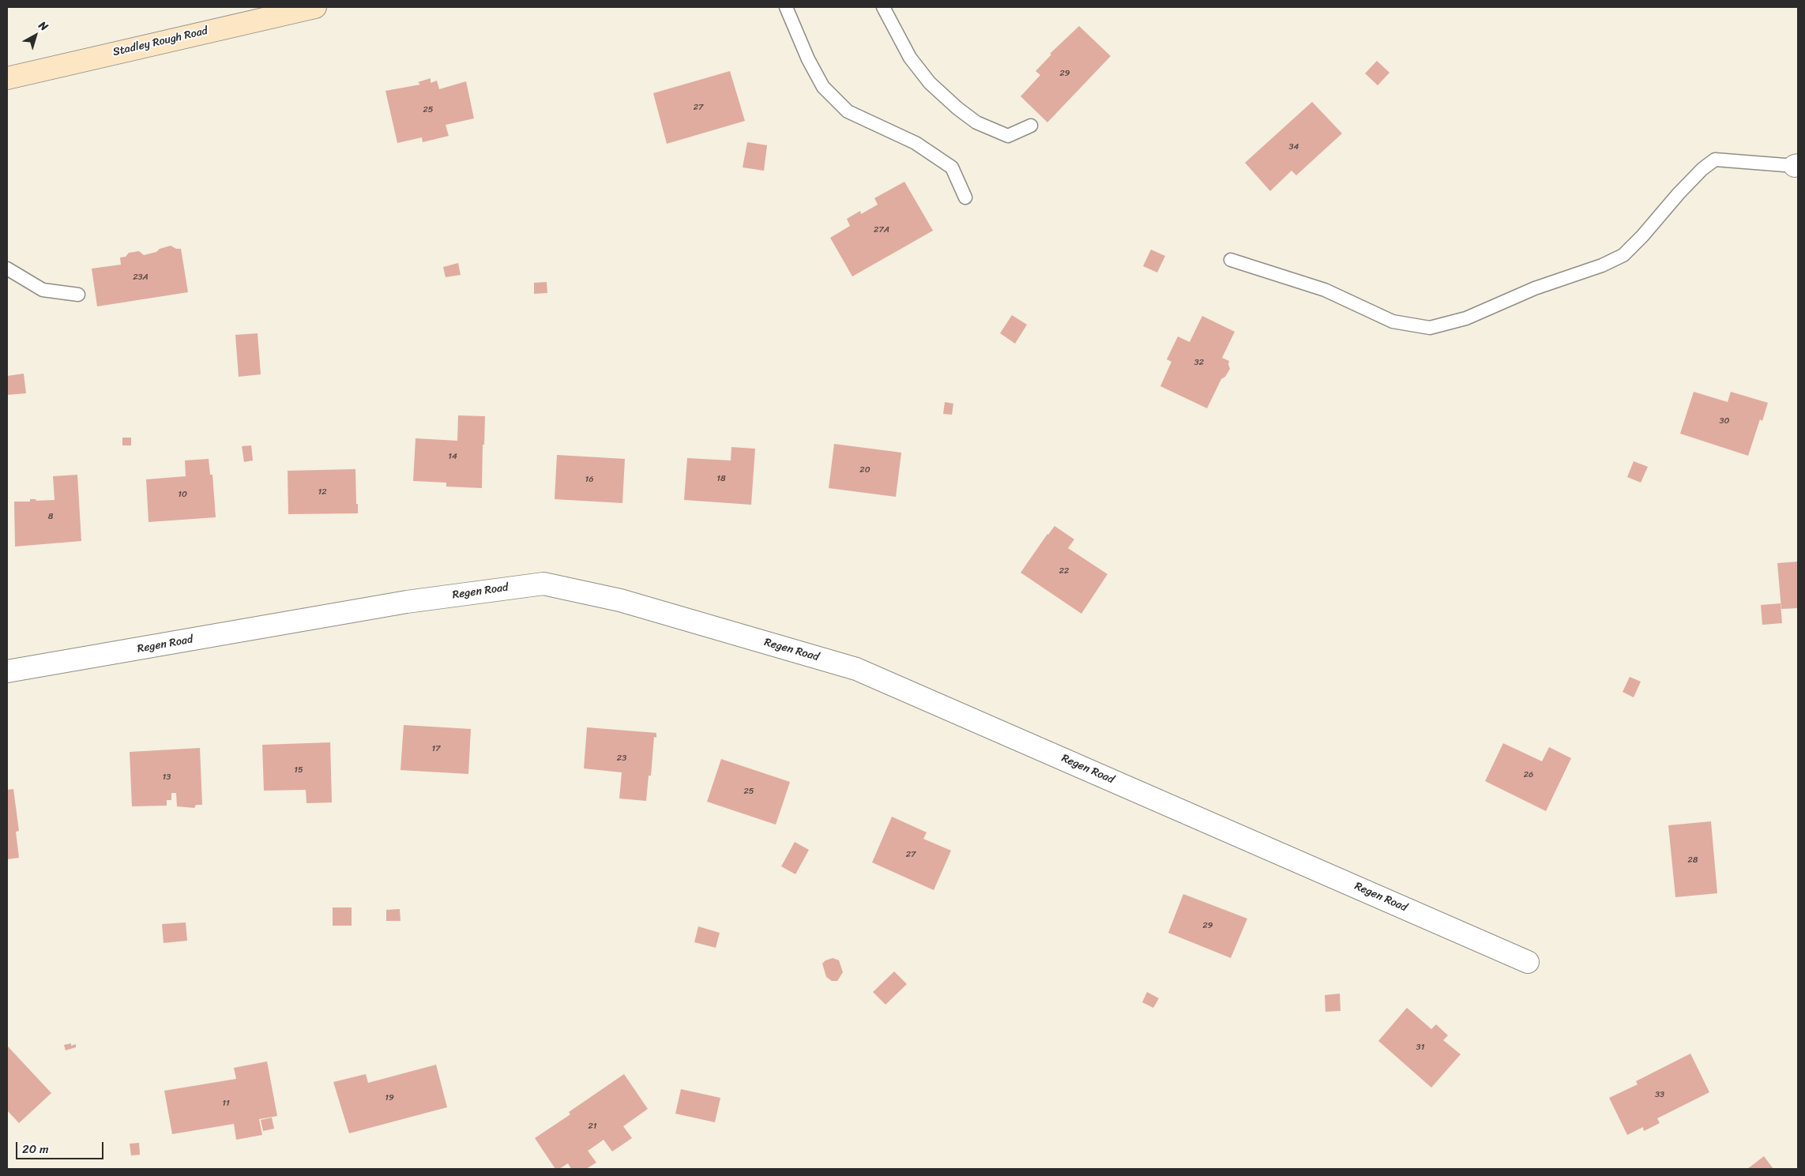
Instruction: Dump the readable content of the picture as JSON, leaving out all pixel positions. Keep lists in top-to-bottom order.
{
  "streets": {
    "main road": ["Stadley Rough Road"],
    "street": ["Regen Road"]
  },
  "house_numbers": [
    "29",
    "27",
    "25",
    "34",
    "27A",
    "23A",
    "32",
    "30",
    "14",
    "20",
    "18",
    "16",
    "12",
    "10",
    "8",
    "22",
    "17",
    "23",
    "15",
    "26",
    "13",
    "25",
    "27",
    "28",
    "29",
    "31",
    "33",
    "19",
    "11",
    "21"
  ],
  "scale_bar": "20 m",
  "north": "top right"
}
